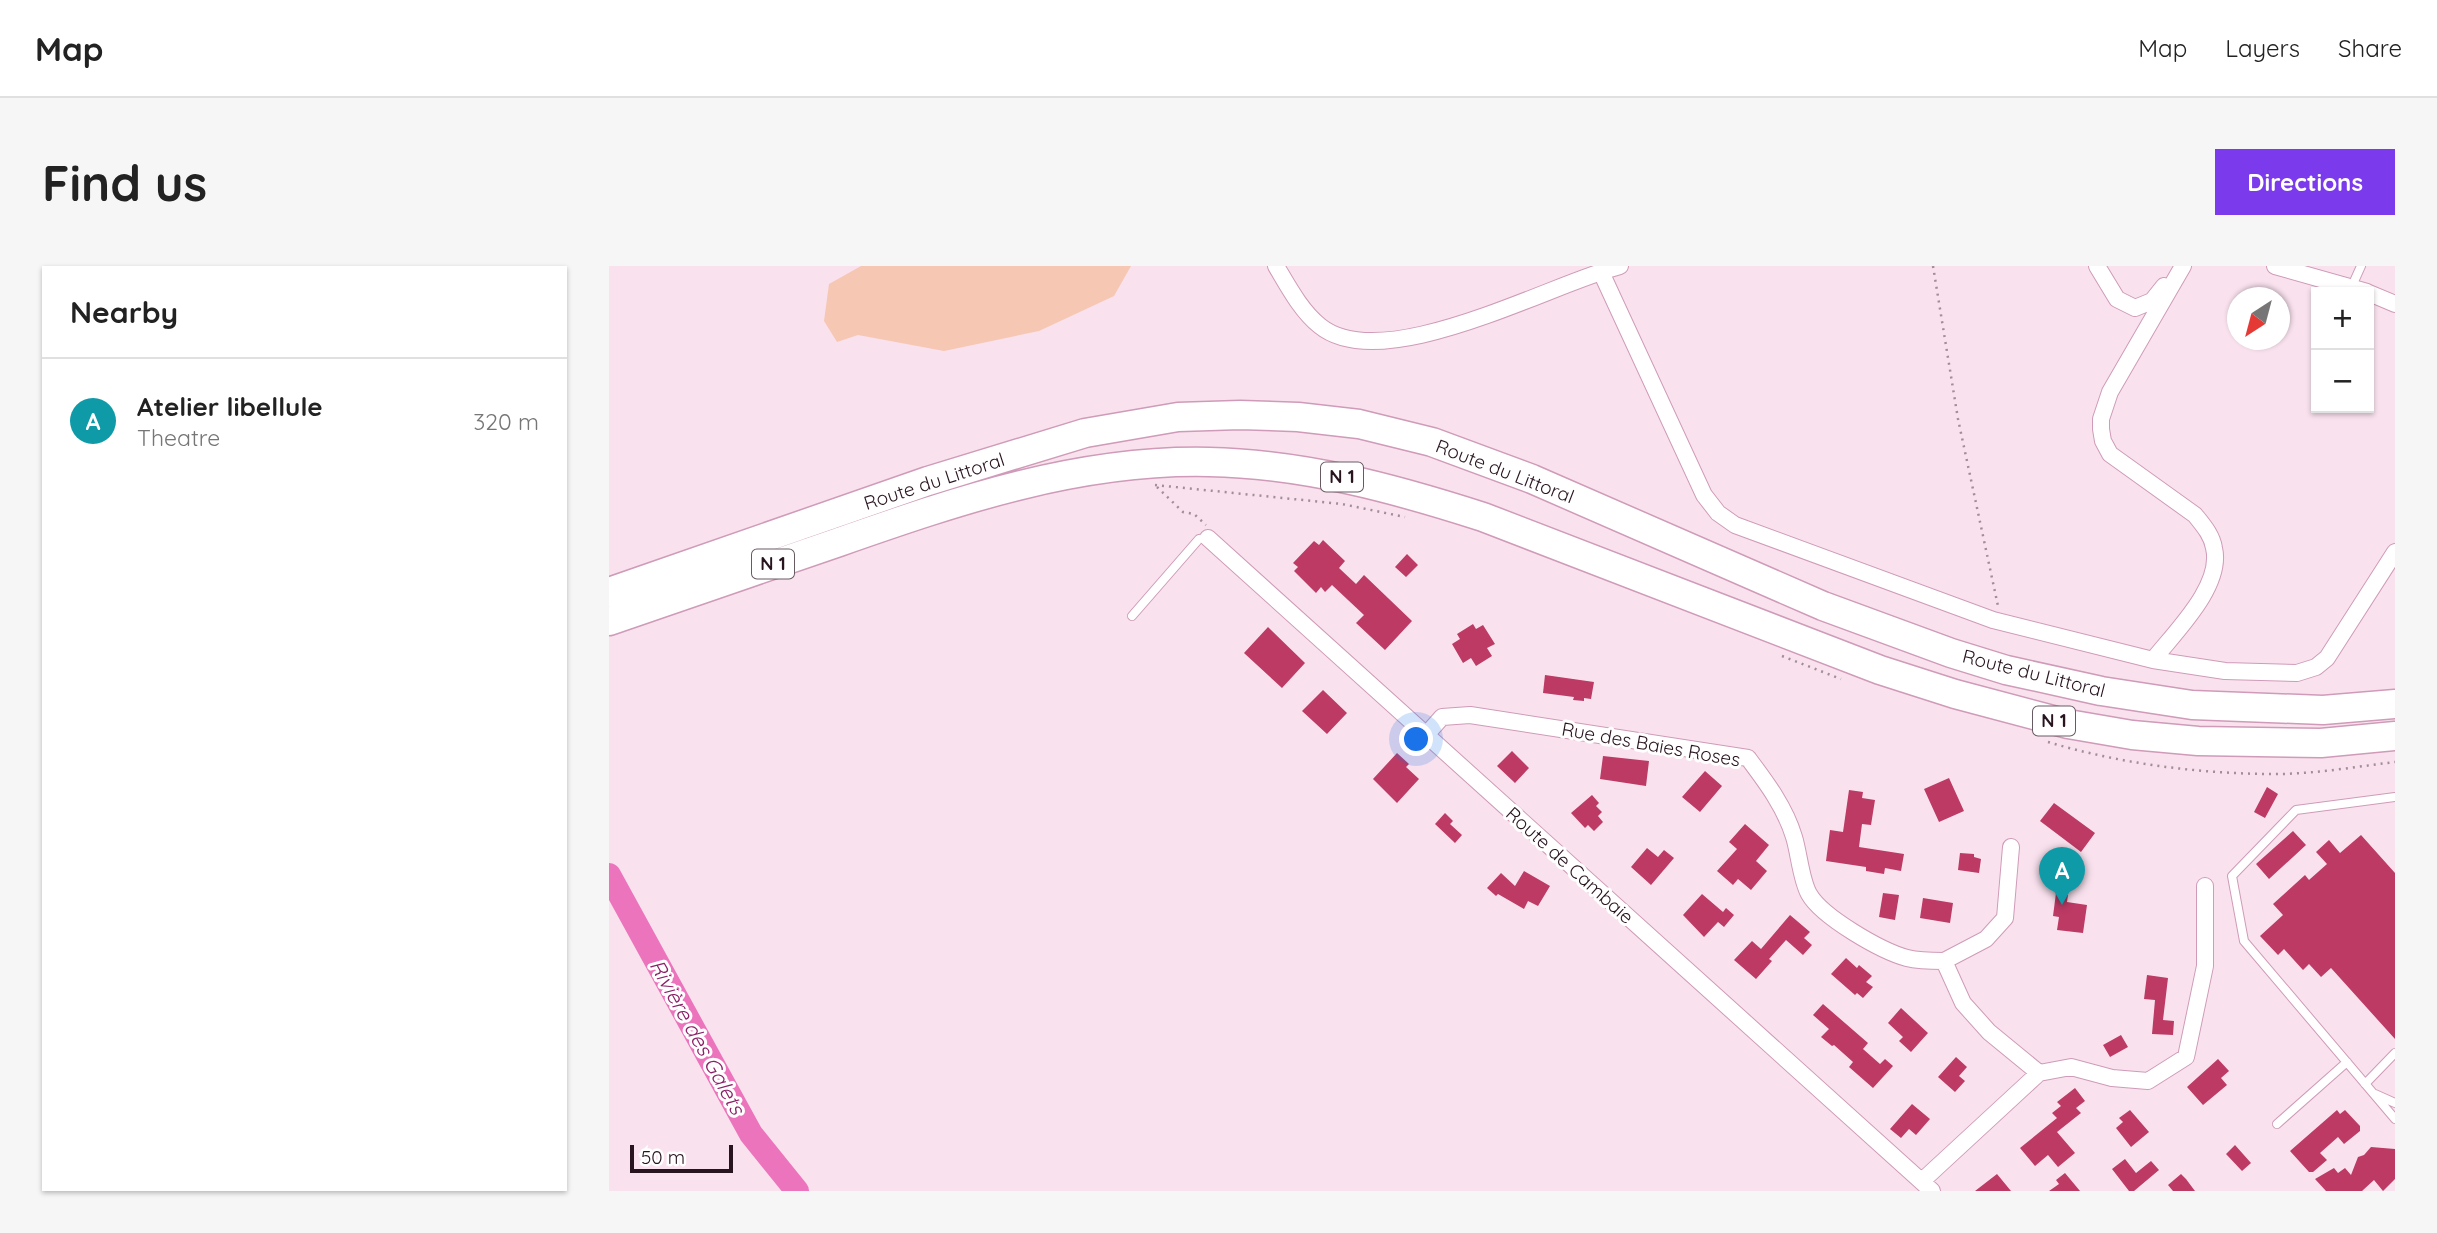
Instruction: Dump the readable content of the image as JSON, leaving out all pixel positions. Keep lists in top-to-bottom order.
{
  "streets": {
    "highway": ["Route du Littoral", "N 1"],
    "street": ["Rue des Baies Roses", "Route de Cambaie"]
  },
  "crossings": [
    ["Rue des Baies Roses", "Route de Cambaie"]
  ],
  "water": ["Rivière des Galets"],
  "scale_bar": "50 m",
  "north": "bottom left",
  "page": {
    "header": "Map",
    "nav": ["Map", "Layers", "Share"],
    "buttons": "Directions",
    "title": "Find us",
    "heading": "Nearby",
    "map_buttons": ["+", "−"],
    "list": [
      {
        "mark": "A",
        "name": "Atelier libellule",
        "note": "Theatre",
        "value": "320 m"
      }
    ],
    "pins": "A",
    "scale": "50 m"
  }
}
